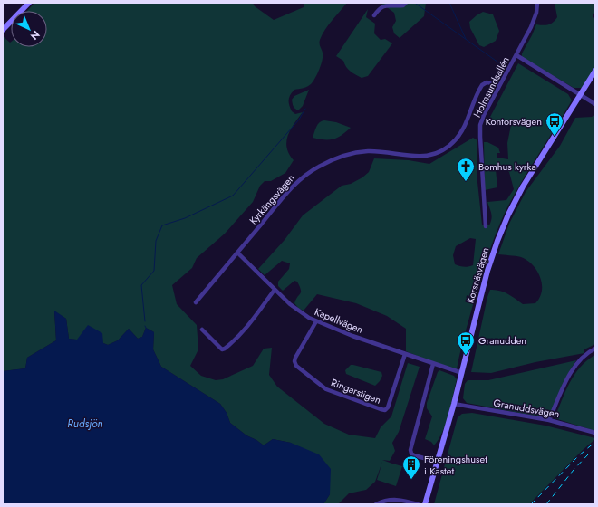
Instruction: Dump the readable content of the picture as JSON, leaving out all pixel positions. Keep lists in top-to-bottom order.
{
  "streets": {
    "street": [
      "Holmsundsallén",
      "Kyrkängsvägen",
      "Korsnäsvägen",
      "Kapellvägen",
      "Ringarstigen",
      "Granuddsvägen"
    ]
  },
  "crossings": [
    ["Holmsundsallén", "Kyrkängsvägen"],
    ["Kyrkängsvägen", "Kapellvägen"],
    ["Korsnäsvägen", "Kapellvägen"],
    ["Korsnäsvägen", "Granuddsvägen"],
    ["Kapellvägen", "Ringarstigen"]
  ],
  "water": ["Rudsjön"],
  "places": {
    "bus stop": ["Kontorsvägen", "Granudden"],
    "church": ["Bomhus kyrka"],
    "building": ["Föreningshuset i Kastet"]
  },
  "north": "bottom right"
}
